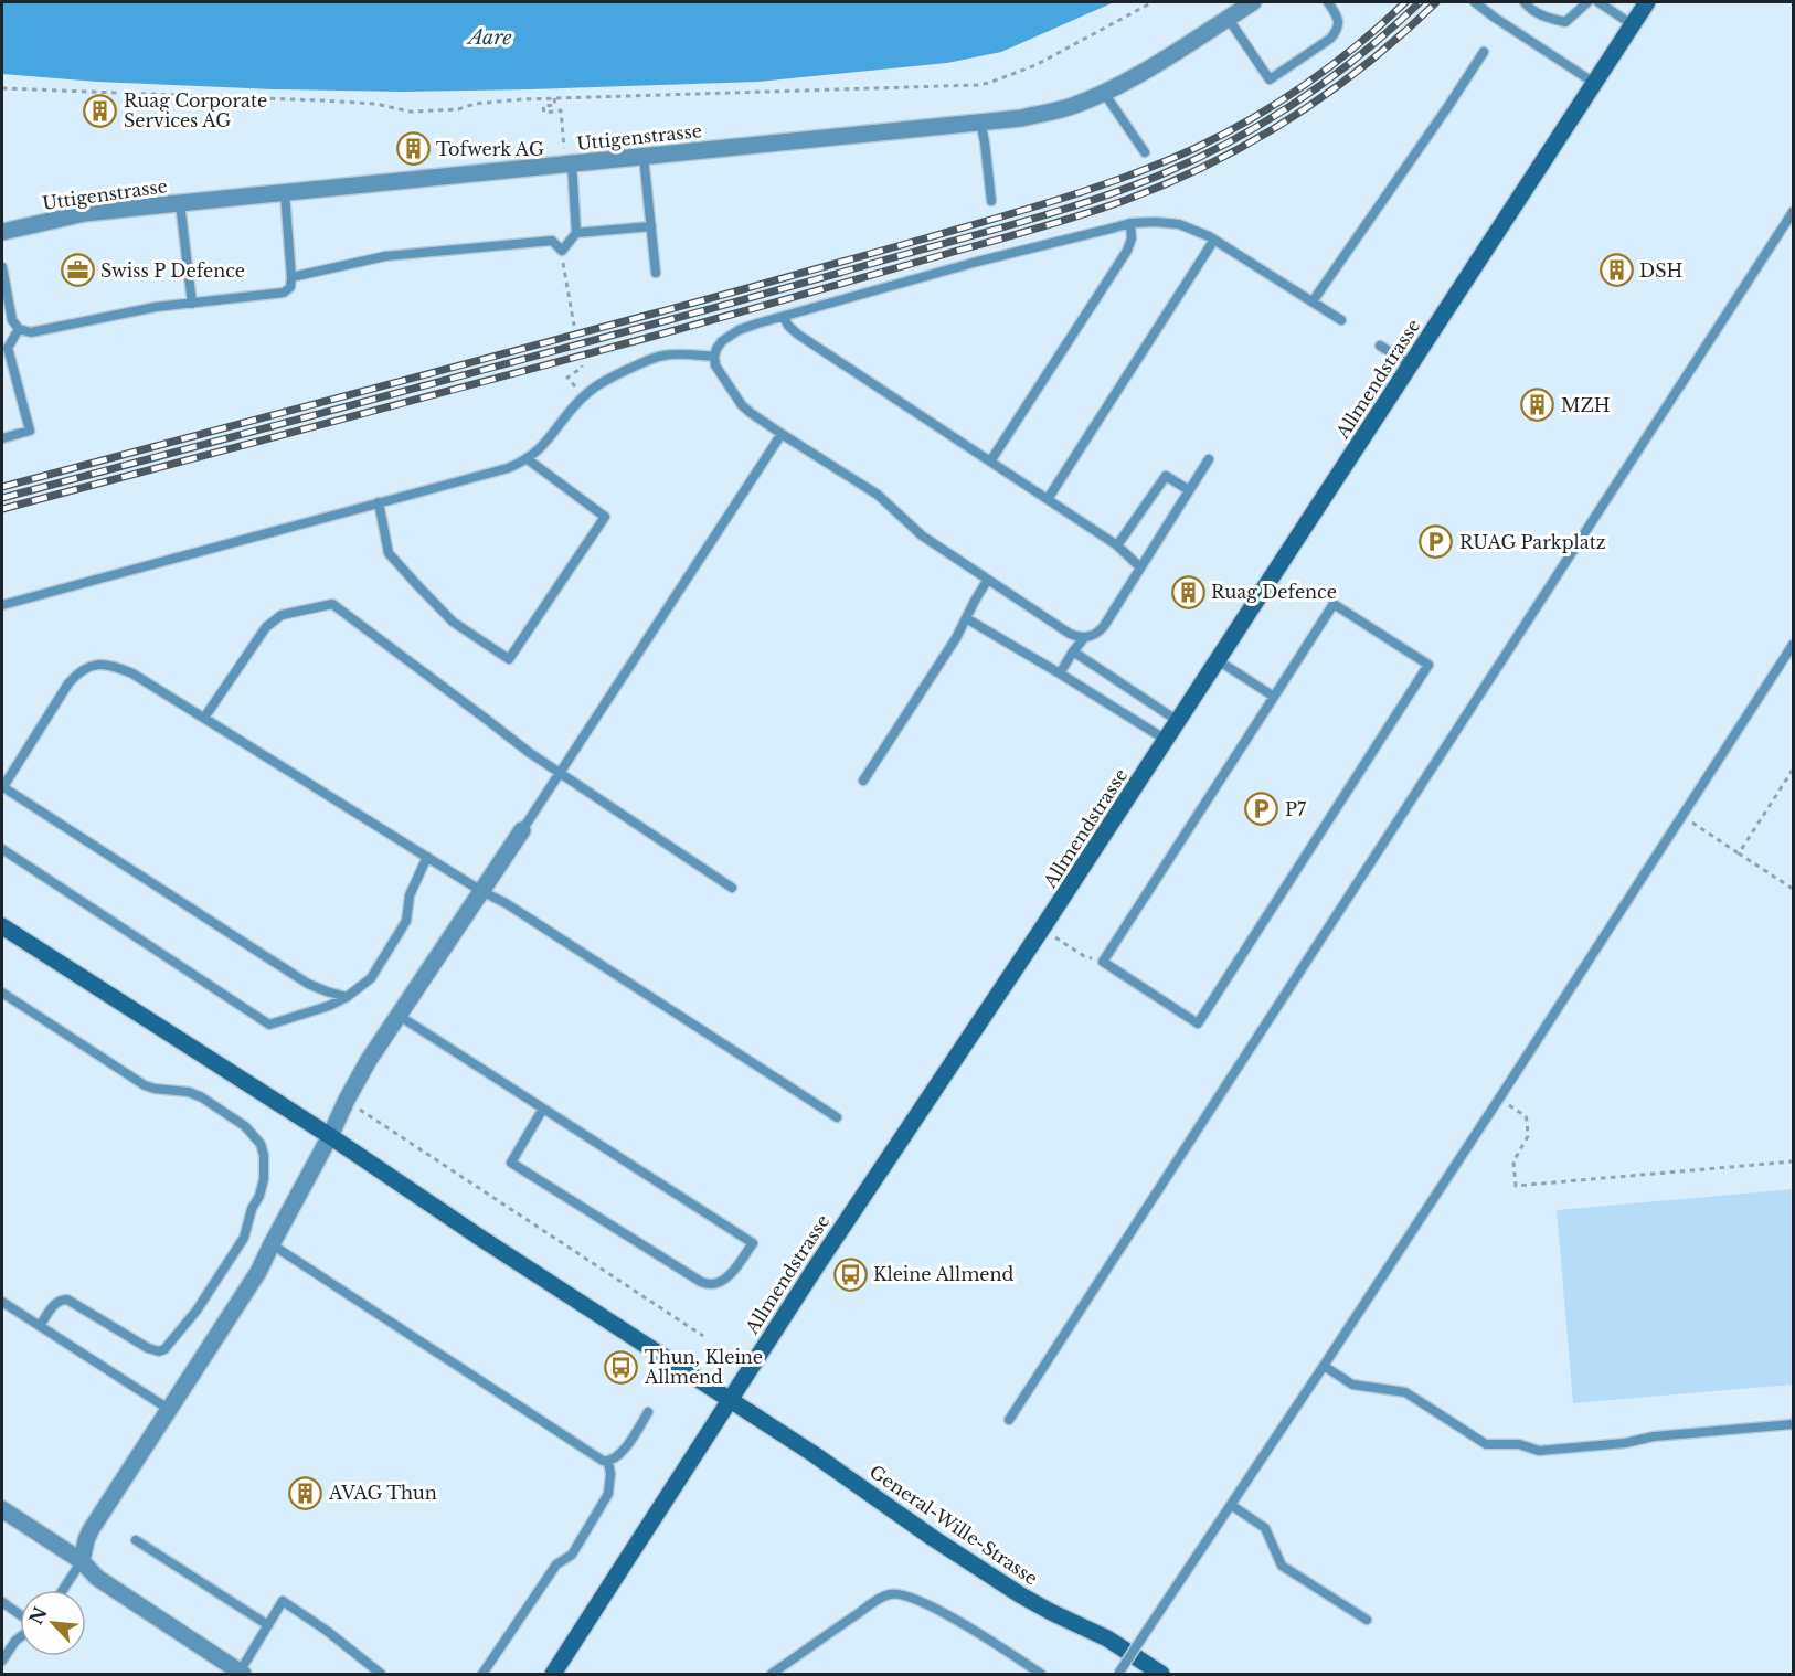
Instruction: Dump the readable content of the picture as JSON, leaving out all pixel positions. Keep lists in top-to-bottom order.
{
  "streets": {
    "main road": ["Allmendstrasse", "General-Wille-Strasse"],
    "street": ["Uttigenstrasse"]
  },
  "crossings": [
    ["Allmendstrasse", "General-Wille-Strasse"]
  ],
  "water": ["Aare"],
  "places": {
    "building": [
      "Ruag Corporate Services AG",
      "Tofwerk AG",
      "DSH",
      "MZH",
      "Ruag Defence",
      "AVAG Thun"
    ],
    "office": ["Swiss P Defence"],
    "parking": ["RUAG Parkplatz", "P7"],
    "bus stop": ["Kleine Allmend", "Thun, Kleine Allmend"]
  },
  "north": "top left"
}
